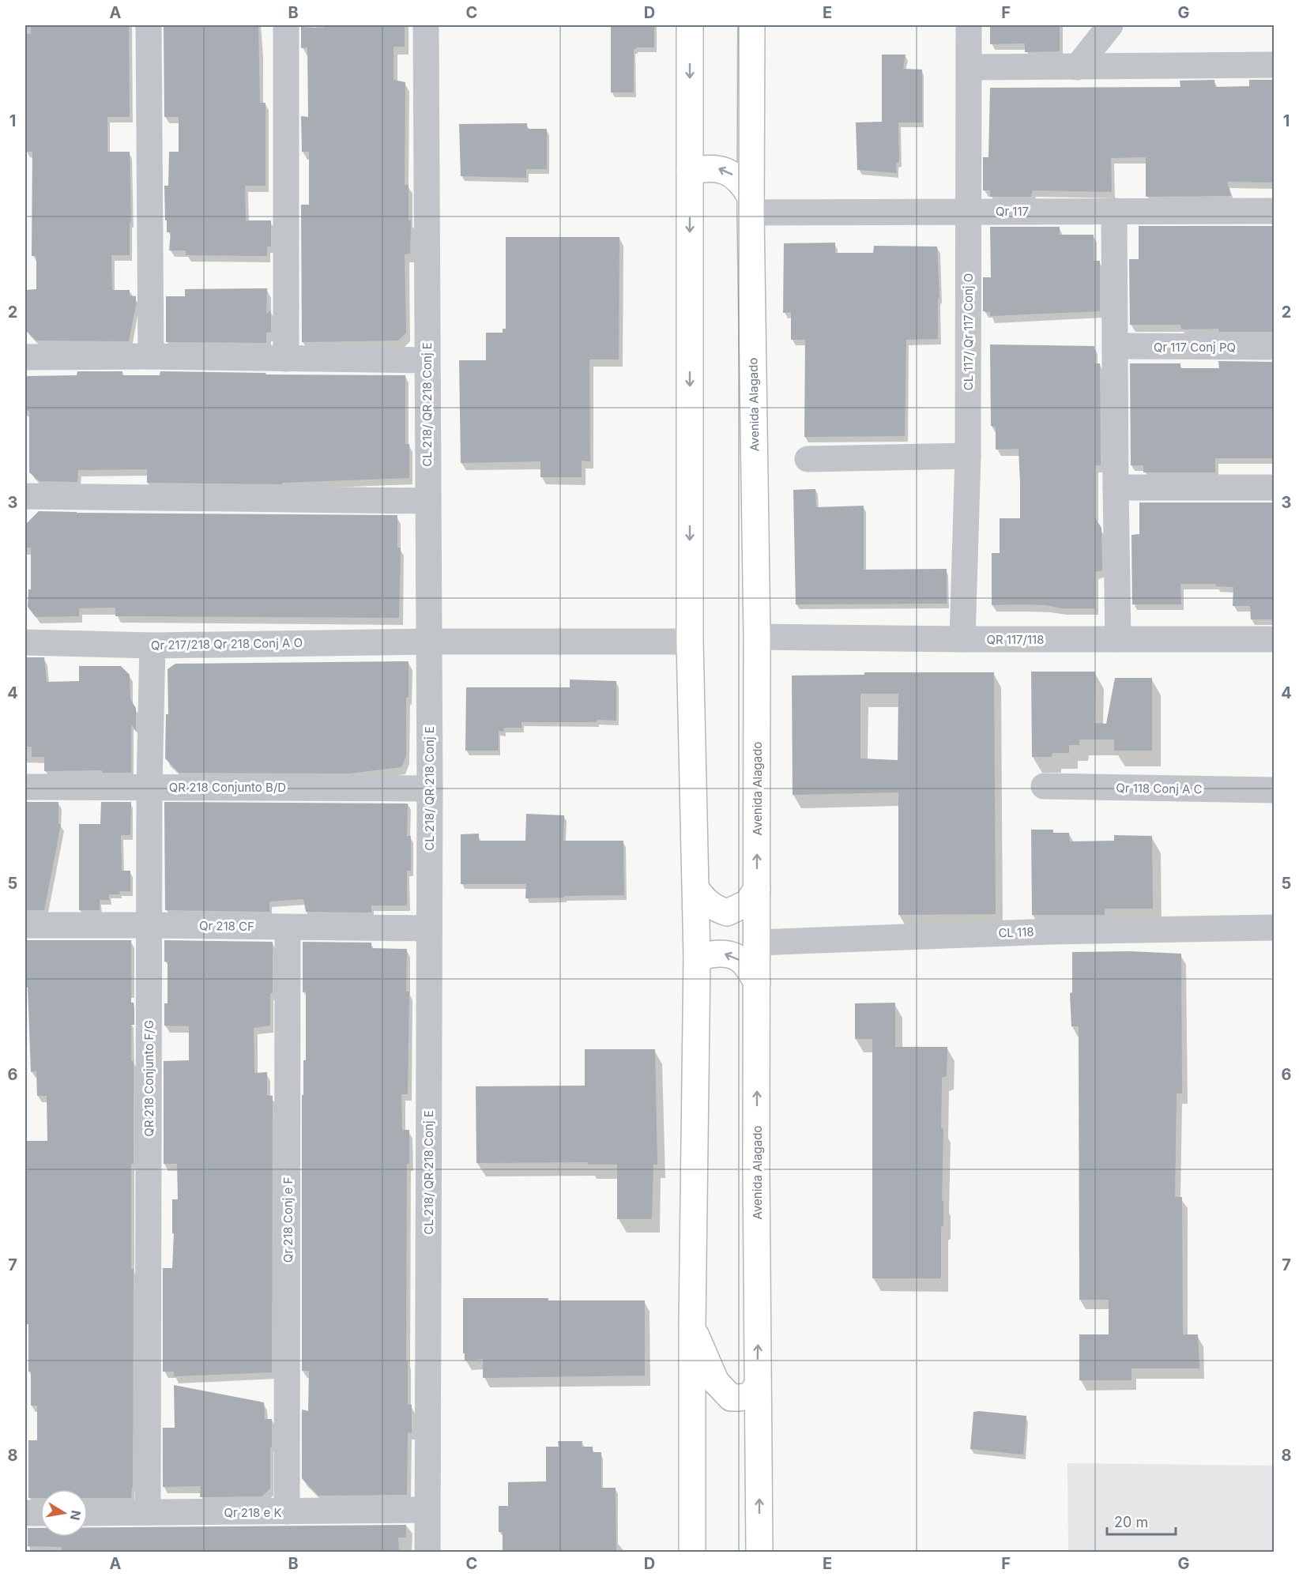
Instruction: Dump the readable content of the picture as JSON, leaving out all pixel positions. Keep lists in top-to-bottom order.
{
  "streets": {
    "main road": ["Avenida Alagado"],
    "street": [
      "Qr 117",
      "CL 117/ Qr 117 Conj O",
      "Qr 117 Conj PQ",
      "CL 218/ QR 218 Conj E",
      "QR 117/118",
      "Qr 217/218 Qr 218 Conj A O",
      "QR 218 Conjunto B/D",
      "Qr 118 Conj A C",
      "Qr 218 CF",
      "CL 118",
      "QR 218 Conjunto F/G",
      "Qr 218 Conj e F",
      "Qr 218 e K"
    ]
  },
  "crossings": [
    ["Qr 117", "CL 117/ Qr 117 Conj O"],
    ["Qr 117", "Avenida Alagado"],
    ["CL 117/ Qr 117 Conj O", "QR 117/118"],
    ["CL 218/ QR 218 Conj E", "Qr 217/218 Qr 218 Conj A O"],
    ["CL 218/ QR 218 Conj E", "QR 218 Conjunto B/D"],
    ["CL 218/ QR 218 Conj E", "Qr 218 CF"],
    ["CL 218/ QR 218 Conj E", "Qr 218 e K"],
    ["Avenida Alagado", "QR 117/118"],
    ["Avenida Alagado", "CL 118"],
    ["Qr 217/218 Qr 218 Conj A O", "QR 218 Conjunto F/G"],
    ["QR 218 Conjunto B/D", "QR 218 Conjunto F/G"],
    ["Qr 218 CF", "QR 218 Conjunto F/G"],
    ["Qr 218 CF", "Qr 218 Conj e F"],
    ["QR 218 Conjunto F/G", "Qr 218 e K"],
    ["Qr 218 Conj e F", "Qr 218 e K"]
  ],
  "scale_bar": "20 m",
  "north": "right",
  "grid": {
    "columns": [
      "A",
      "B",
      "C",
      "D",
      "E",
      "F",
      "G"
    ],
    "rows": [
      "1",
      "2",
      "3",
      "4",
      "5",
      "6",
      "7",
      "8"
    ]
  }
}
